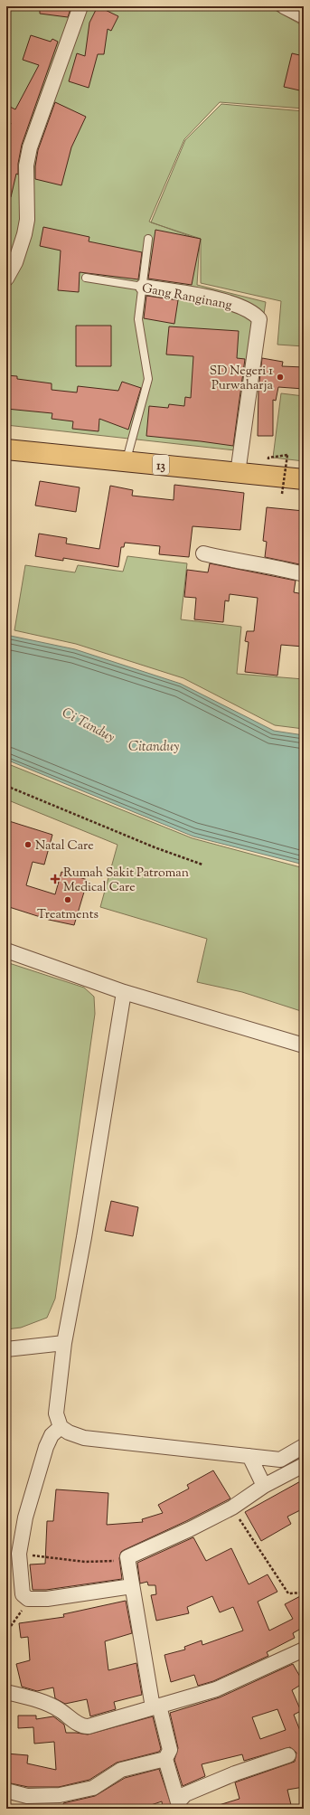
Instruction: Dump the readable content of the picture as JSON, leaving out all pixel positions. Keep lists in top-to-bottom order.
{
  "streets": {
    "highway": ["13"],
    "street": ["Gang Ranginang"]
  },
  "crossings": [
    ["Gang Ranginang", "13"]
  ],
  "water": ["Ci Tanduy", "Citanduy"],
  "places": {
    "other": ["SD Negeri 1 Purwaharja", "Natal Care", "Treatments"],
    "health": ["Rumah Sakit Patroman Medical Care"]
  }
}
